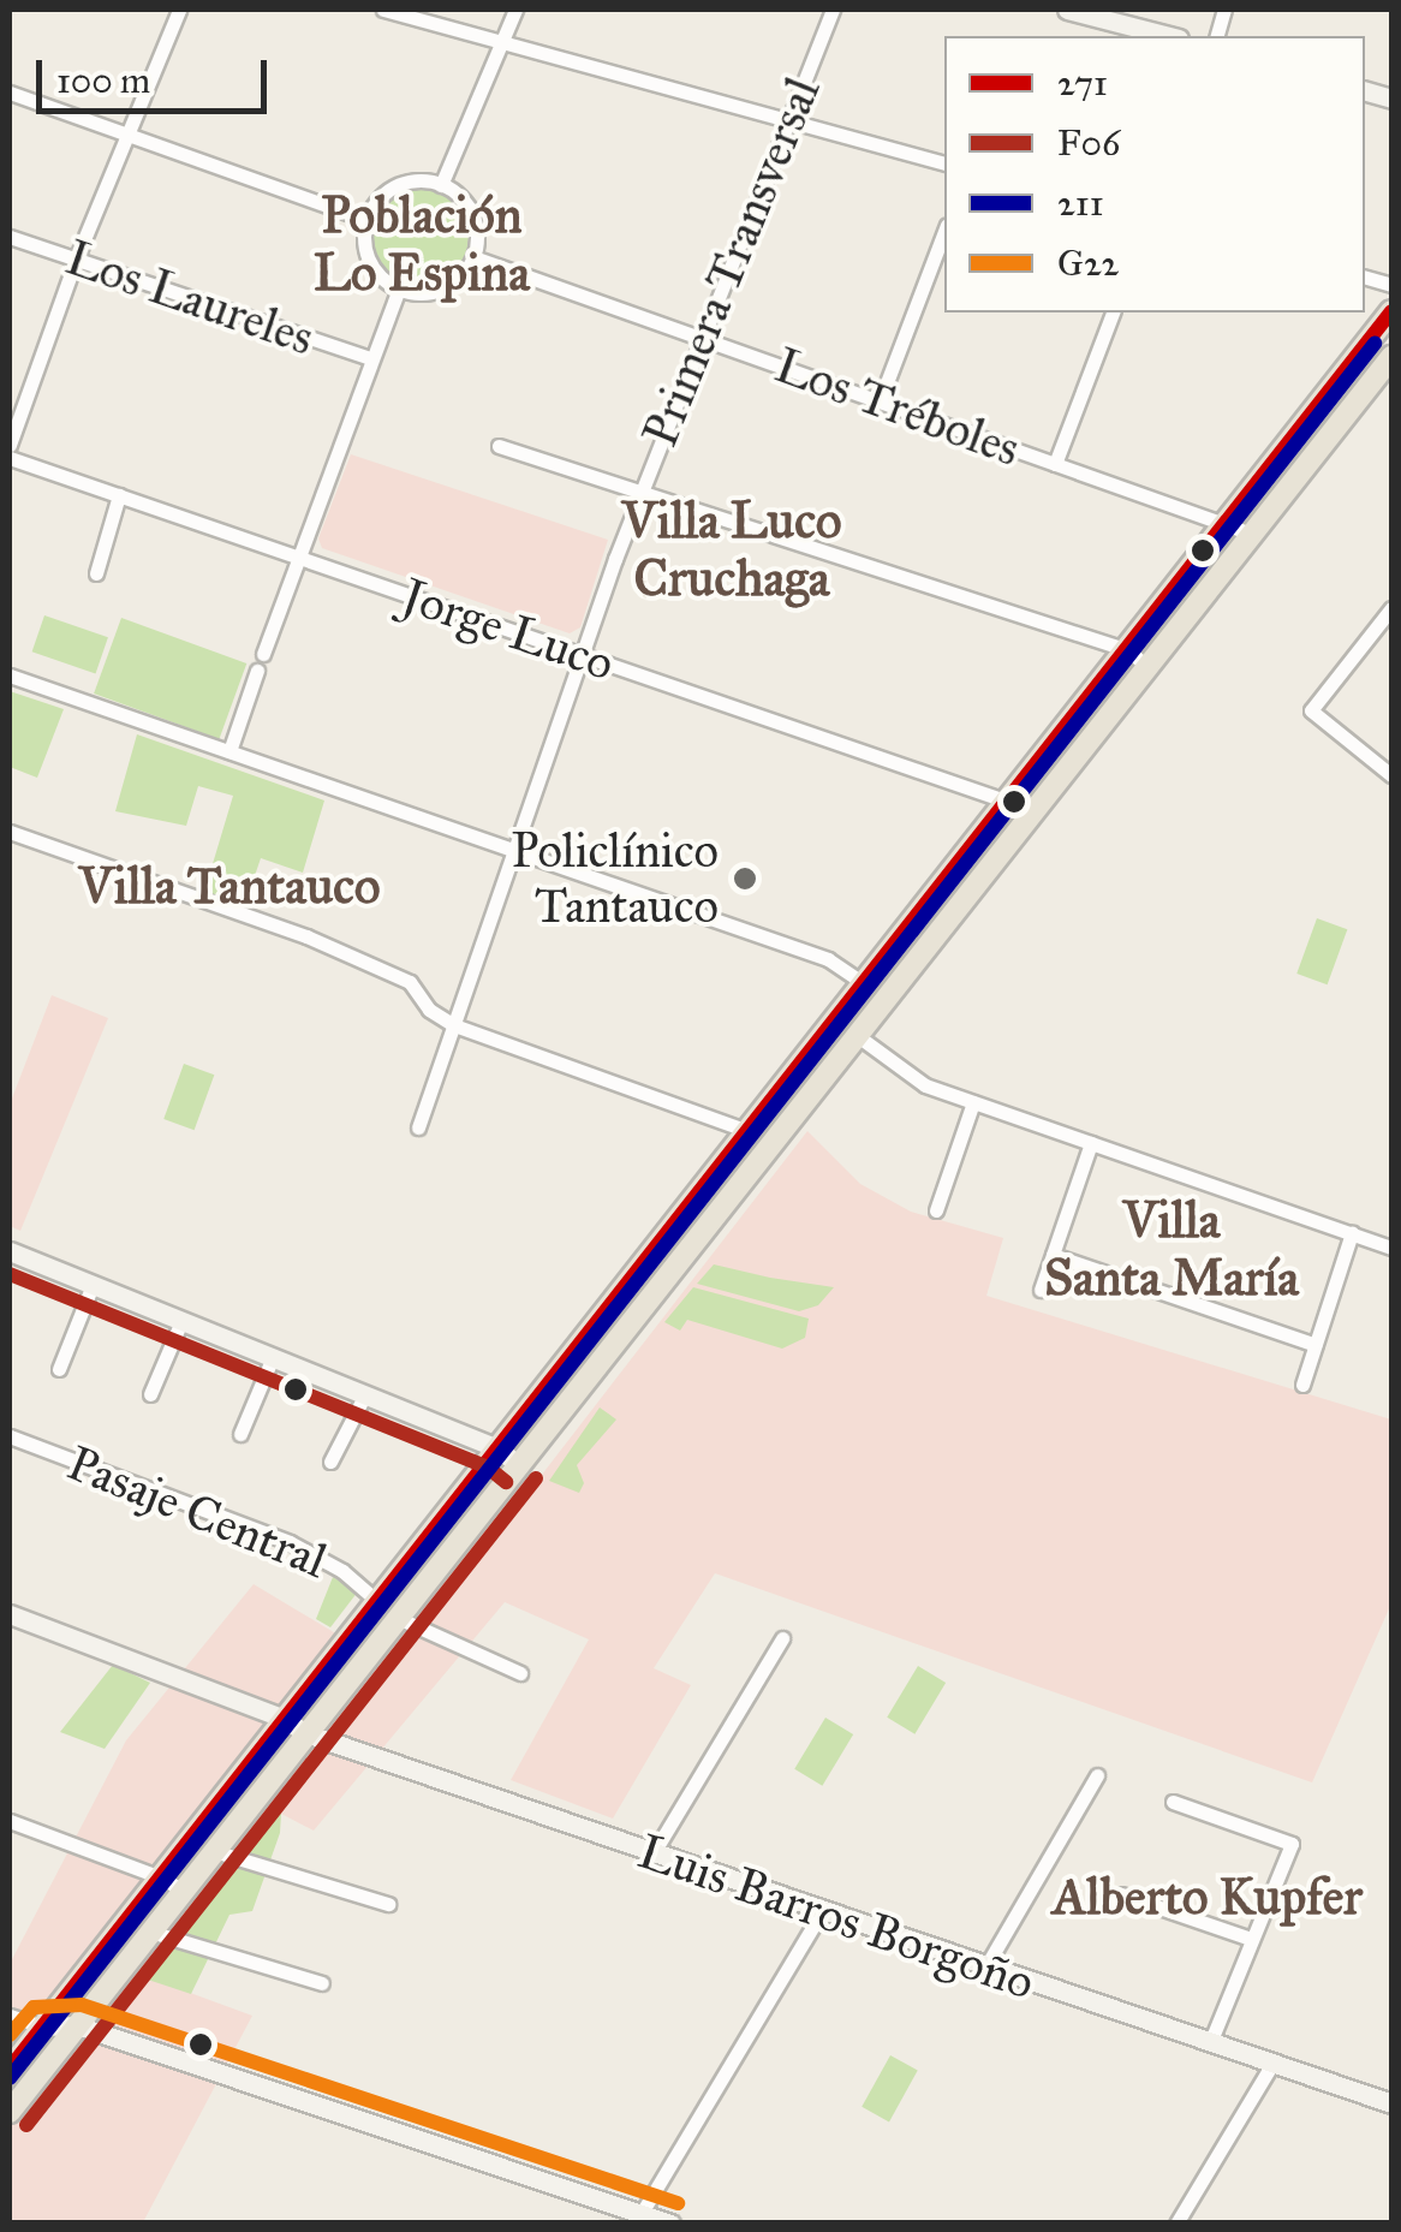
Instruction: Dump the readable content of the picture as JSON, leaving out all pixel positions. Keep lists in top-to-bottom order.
{
  "streets": {
    "street": [
      "Primera Transversal",
      "Los Laureles",
      "Los Tréboles",
      "Jorge Luco",
      "Pasaje Central",
      "Luis Barros Borgoño"
    ]
  },
  "crossings": [
    ["Primera Transversal", "Los Tréboles"],
    ["Primera Transversal", "Jorge Luco"]
  ],
  "districts": [
    "Población Lo Espina",
    "Villa Luco Cruchaga",
    "Villa Tantauco",
    "Villa Santa María",
    "Alberto Kupfer"
  ],
  "places": ["Policlínico Tantauco"],
  "lines": [
    "transit line 271",
    "transit line 211",
    "transit line F06",
    "transit line G22"
  ],
  "legend": [
    "271",
    "F06",
    "211",
    "G22"
  ],
  "scale_bar": "100 m"
}
